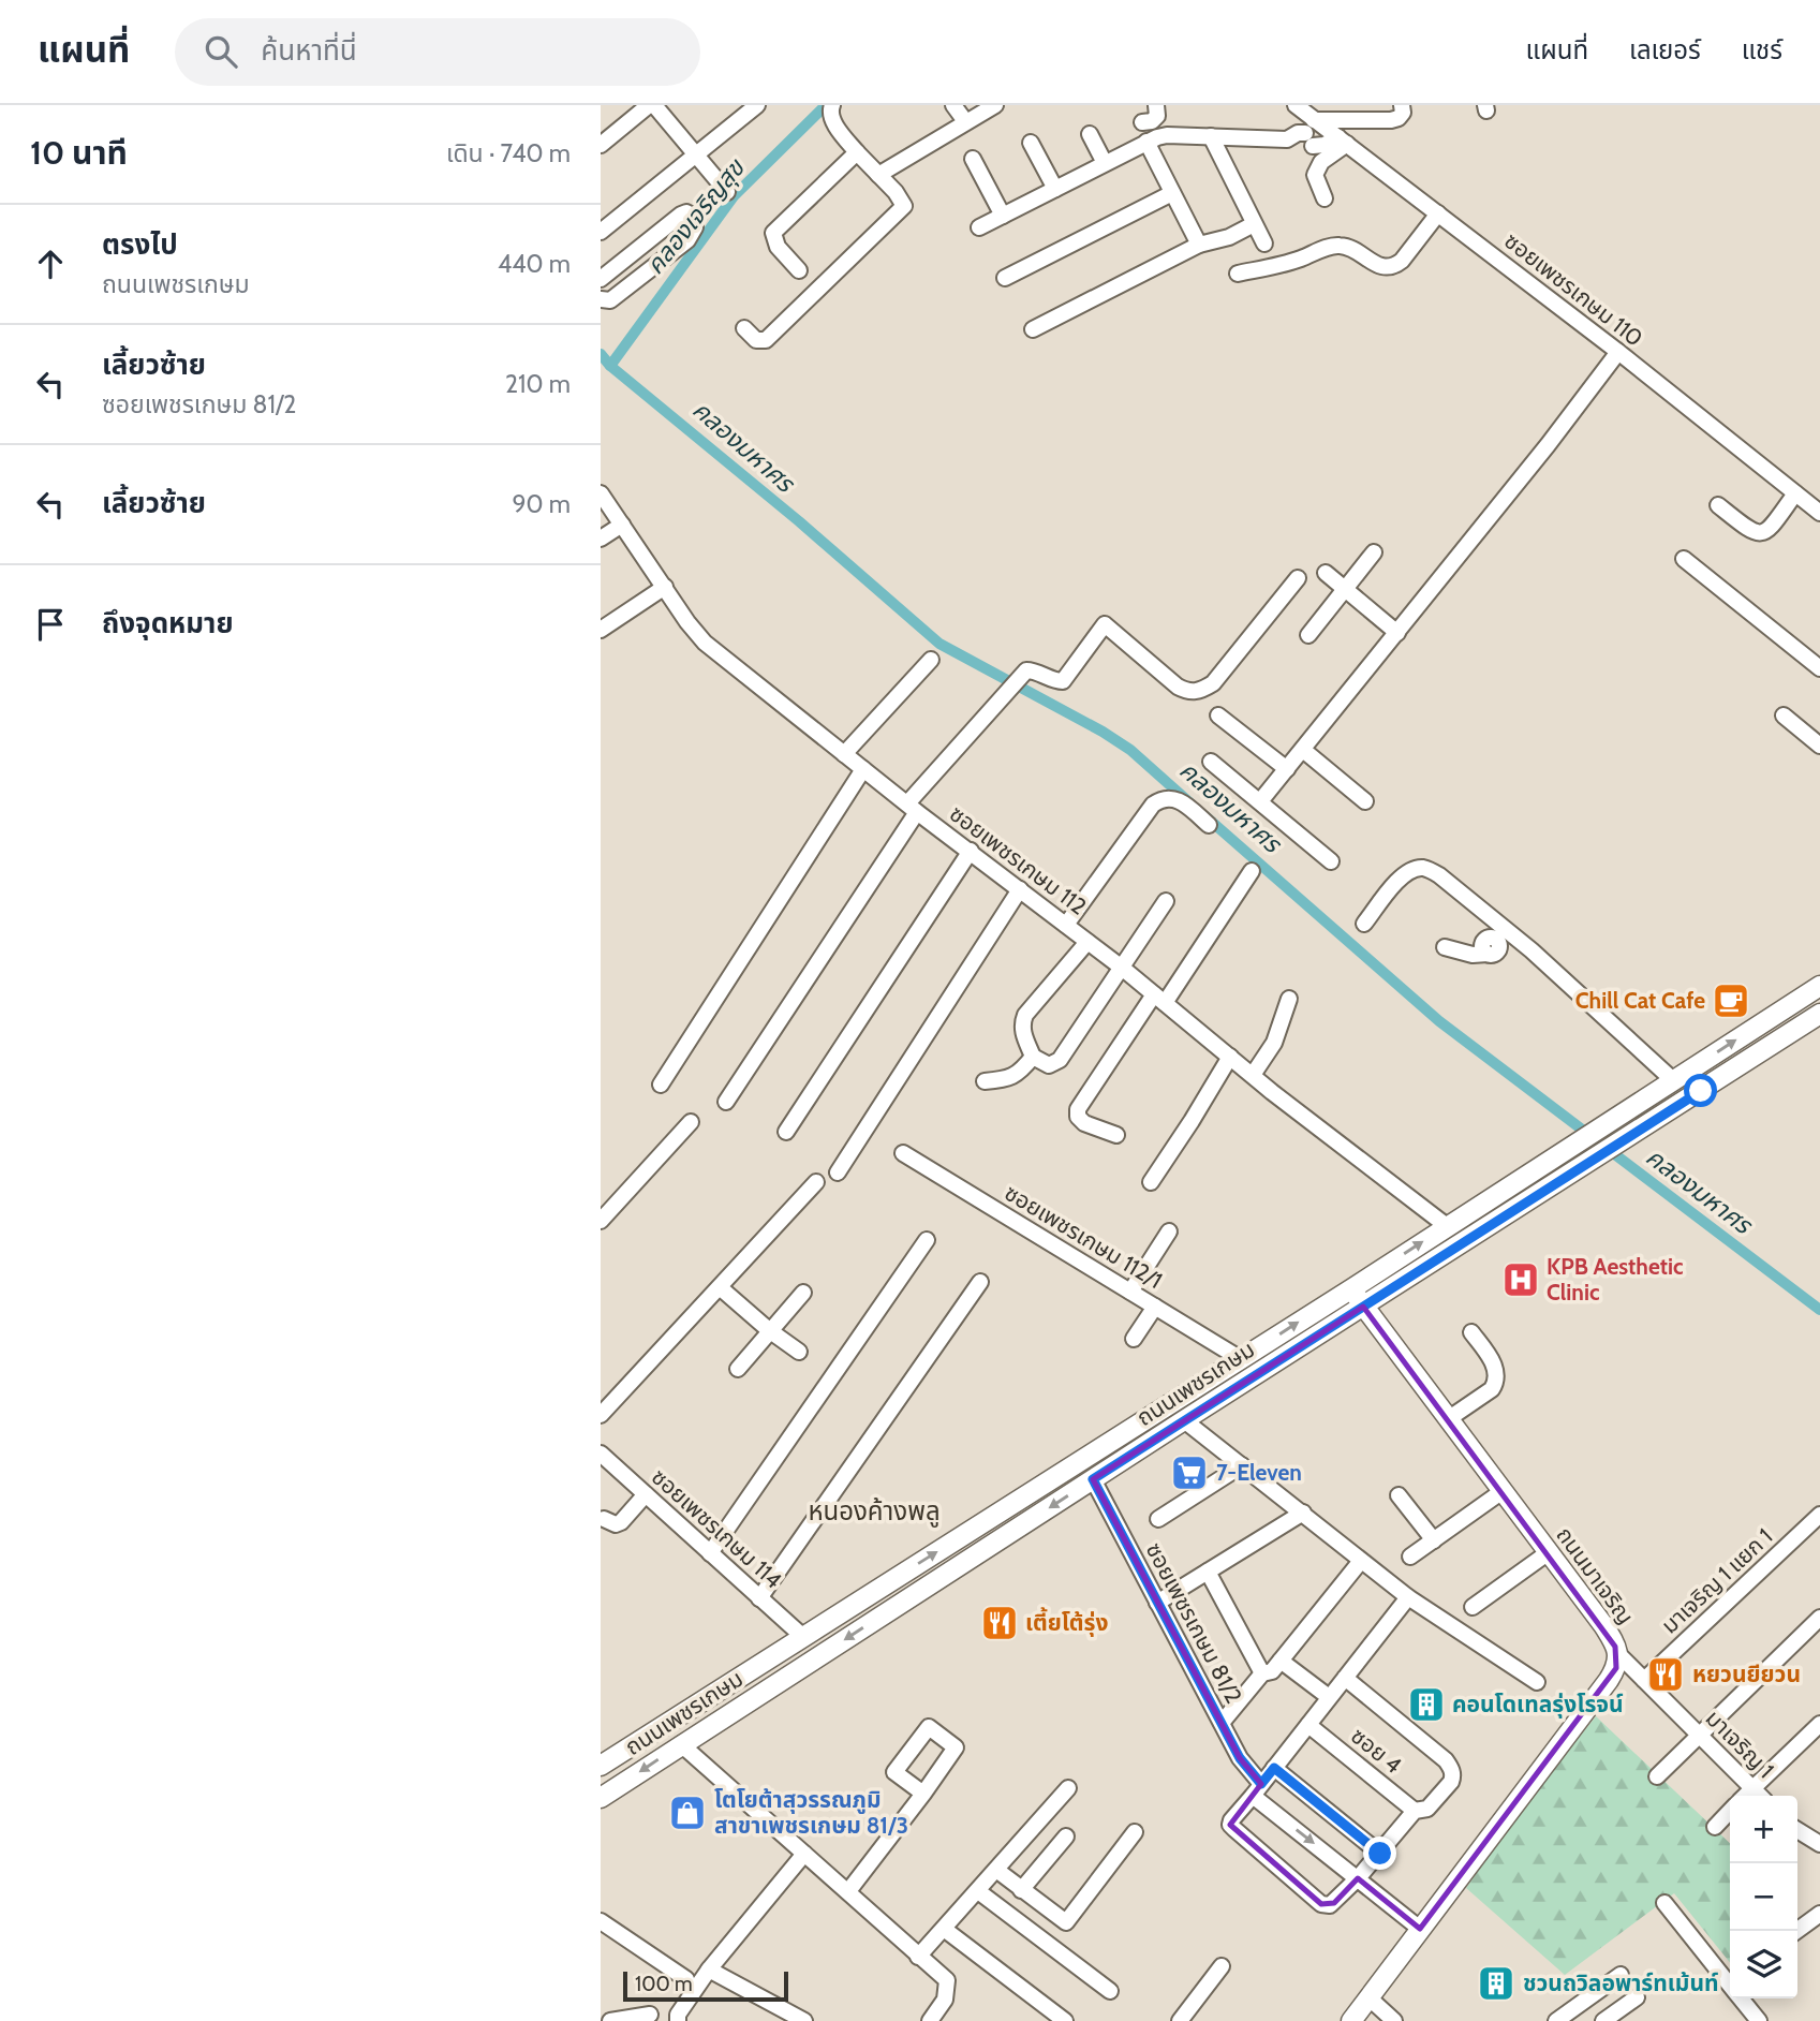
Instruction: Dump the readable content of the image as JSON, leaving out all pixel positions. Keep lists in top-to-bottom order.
{
  "streets": {
    "main road": ["ถนนเพชรเกษม", "ถนนมาเจริญ"],
    "street": [
      "ซอยเพชรเกษม 110",
      "ซอยเพชรเกษม 112",
      "ซอยเพชรเกษม 112/1",
      "ซอยเพชรเกษม 114",
      "มาเจริญ 1 แยก 1",
      "ซอยเพชรเกษม 81/2",
      "มาเจริญ 1",
      "ซอย 4"
    ]
  },
  "crossings": [
    ["ซอยเพชรเกษม 112", "ถนนเพชรเกษม"],
    ["ซอยเพชรเกษม 112/1", "ถนนเพชรเกษม"],
    ["ถนนเพชรเกษม", "ซอยเพชรเกษม 114"],
    ["ถนนเพชรเกษม", "ถนนมาเจริญ"],
    ["ถนนเพชรเกษม", "ซอยเพชรเกษม 81/2"],
    ["ถนนมาเจริญ", "ซอยเพชรเกษม 81/2"],
    ["ถนนมาเจริญ", "มาเจริญ 1"],
    ["มาเจริญ 1 แยก 1", "มาเจริญ 1"]
  ],
  "districts": ["หนองค้างพลู"],
  "water": ["คลองเจริญสุข", "คลองมหาศร"],
  "places": {
    "cafe": ["Chill Cat Cafe"],
    "hospital": ["KPB Aesthetic Clinic"],
    "supermarket": ["7-Eleven"],
    "restaurant": ["เตี้ยโต้รุ่ง", "หยวนยียวน"],
    "building": ["คอนโดเทลรุ่งโรจน์", "ชวนถวิลอพาร์ทเม้นท์"],
    "shop": ["โตโยต้าสุวรรณภูมิ สาขาเพชรเกษม 81/3"]
  },
  "scale_bar": "100 m",
  "page": {
    "header": "แผนที่",
    "search": "ค้นหาที่นี่",
    "nav": ["แผนที่", "เลเยอร์", "แชร์"],
    "heading": ["10 นาที", "เดิน · 740 m"],
    "list": [
      ["ตรงไป", "ถนนเพชรเกษม", "440 m"],
      ["เลี้ยวซ้าย", "ซอยเพชรเกษม 81/2", "210 m"],
      ["เลี้ยวซ้าย", "90 m"],
      "ถึงจุดหมาย"
    ],
    "map_buttons": ["+", "−"],
    "scale": "100 m"
  }
}
